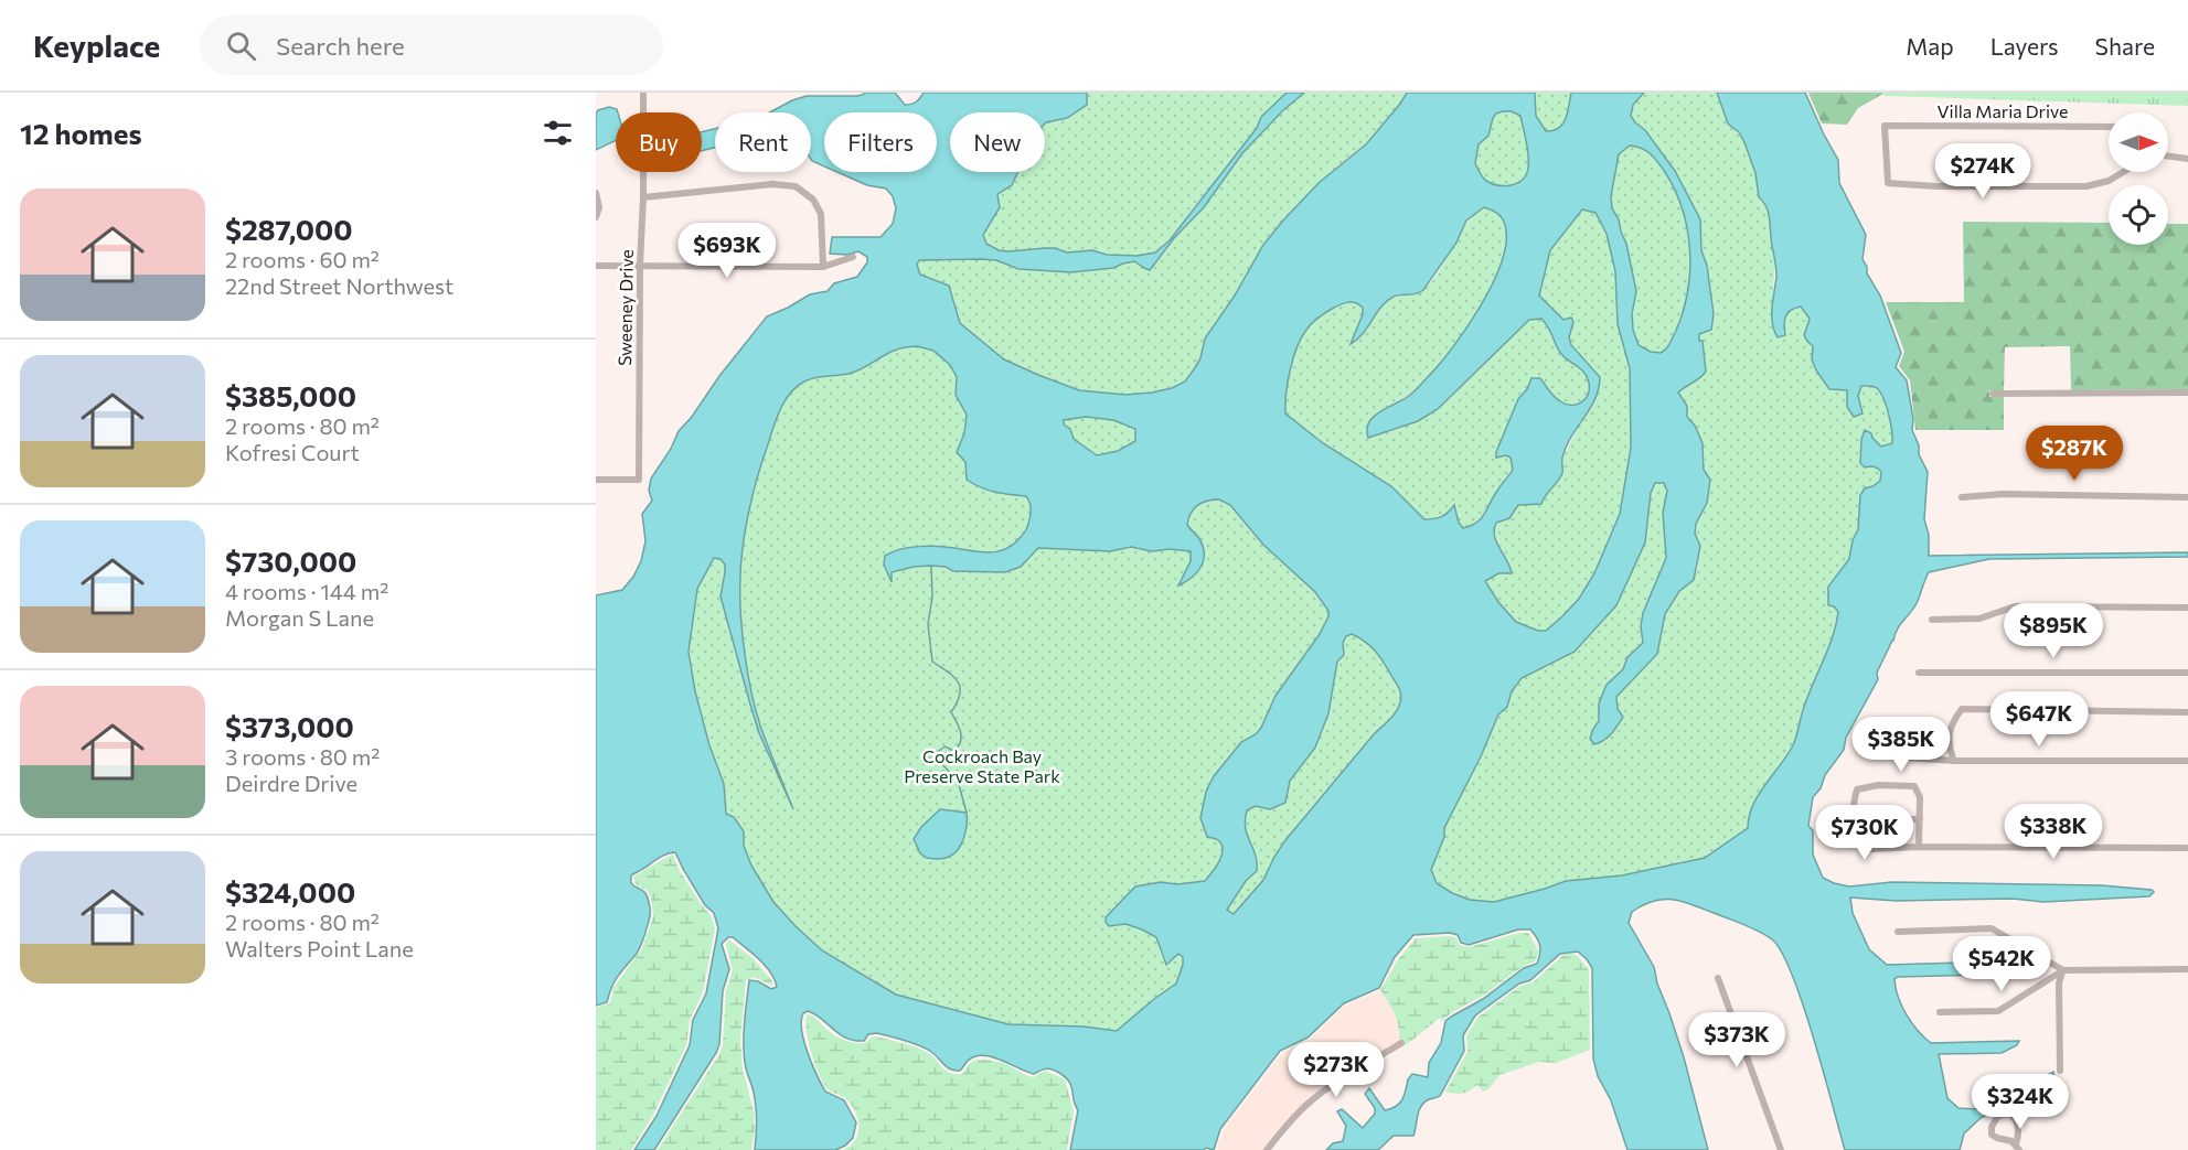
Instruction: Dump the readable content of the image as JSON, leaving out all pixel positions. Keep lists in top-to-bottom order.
{
  "streets": {
    "street": ["Villa Maria Drive", "Sweeney Drive"]
  },
  "parks": ["Cockroach Bay Preserve State Park"],
  "north": "right",
  "page": {
    "header": "Keyplace",
    "search": "Search here",
    "nav": ["Map", "Layers", "Share"],
    "heading": "12 homes",
    "chip": [
      "Buy",
      "Rent",
      "Filters",
      "New"
    ],
    "price": [
      "$274K",
      "$693K",
      "$287K",
      "$895K",
      "$647K",
      "$385K",
      "$338K",
      "$730K",
      "$542K",
      "$373K",
      "$273K",
      "$324K"
    ],
    "list": [
      {
        "name": "$287,000",
        "note": "2 rooms · 60 m² · 22nd Street Northwest"
      },
      {
        "name": "$385,000",
        "note": "2 rooms · 80 m² · Kofresi Court"
      },
      {
        "name": "$730,000",
        "note": "4 rooms · 144 m² · Morgan S Lane"
      },
      {
        "name": "$373,000",
        "note": "3 rooms · 80 m² · Deirdre Drive"
      },
      {
        "name": "$324,000",
        "note": "2 rooms · 80 m² · Walters Point Lane"
      }
    ]
  }
}
